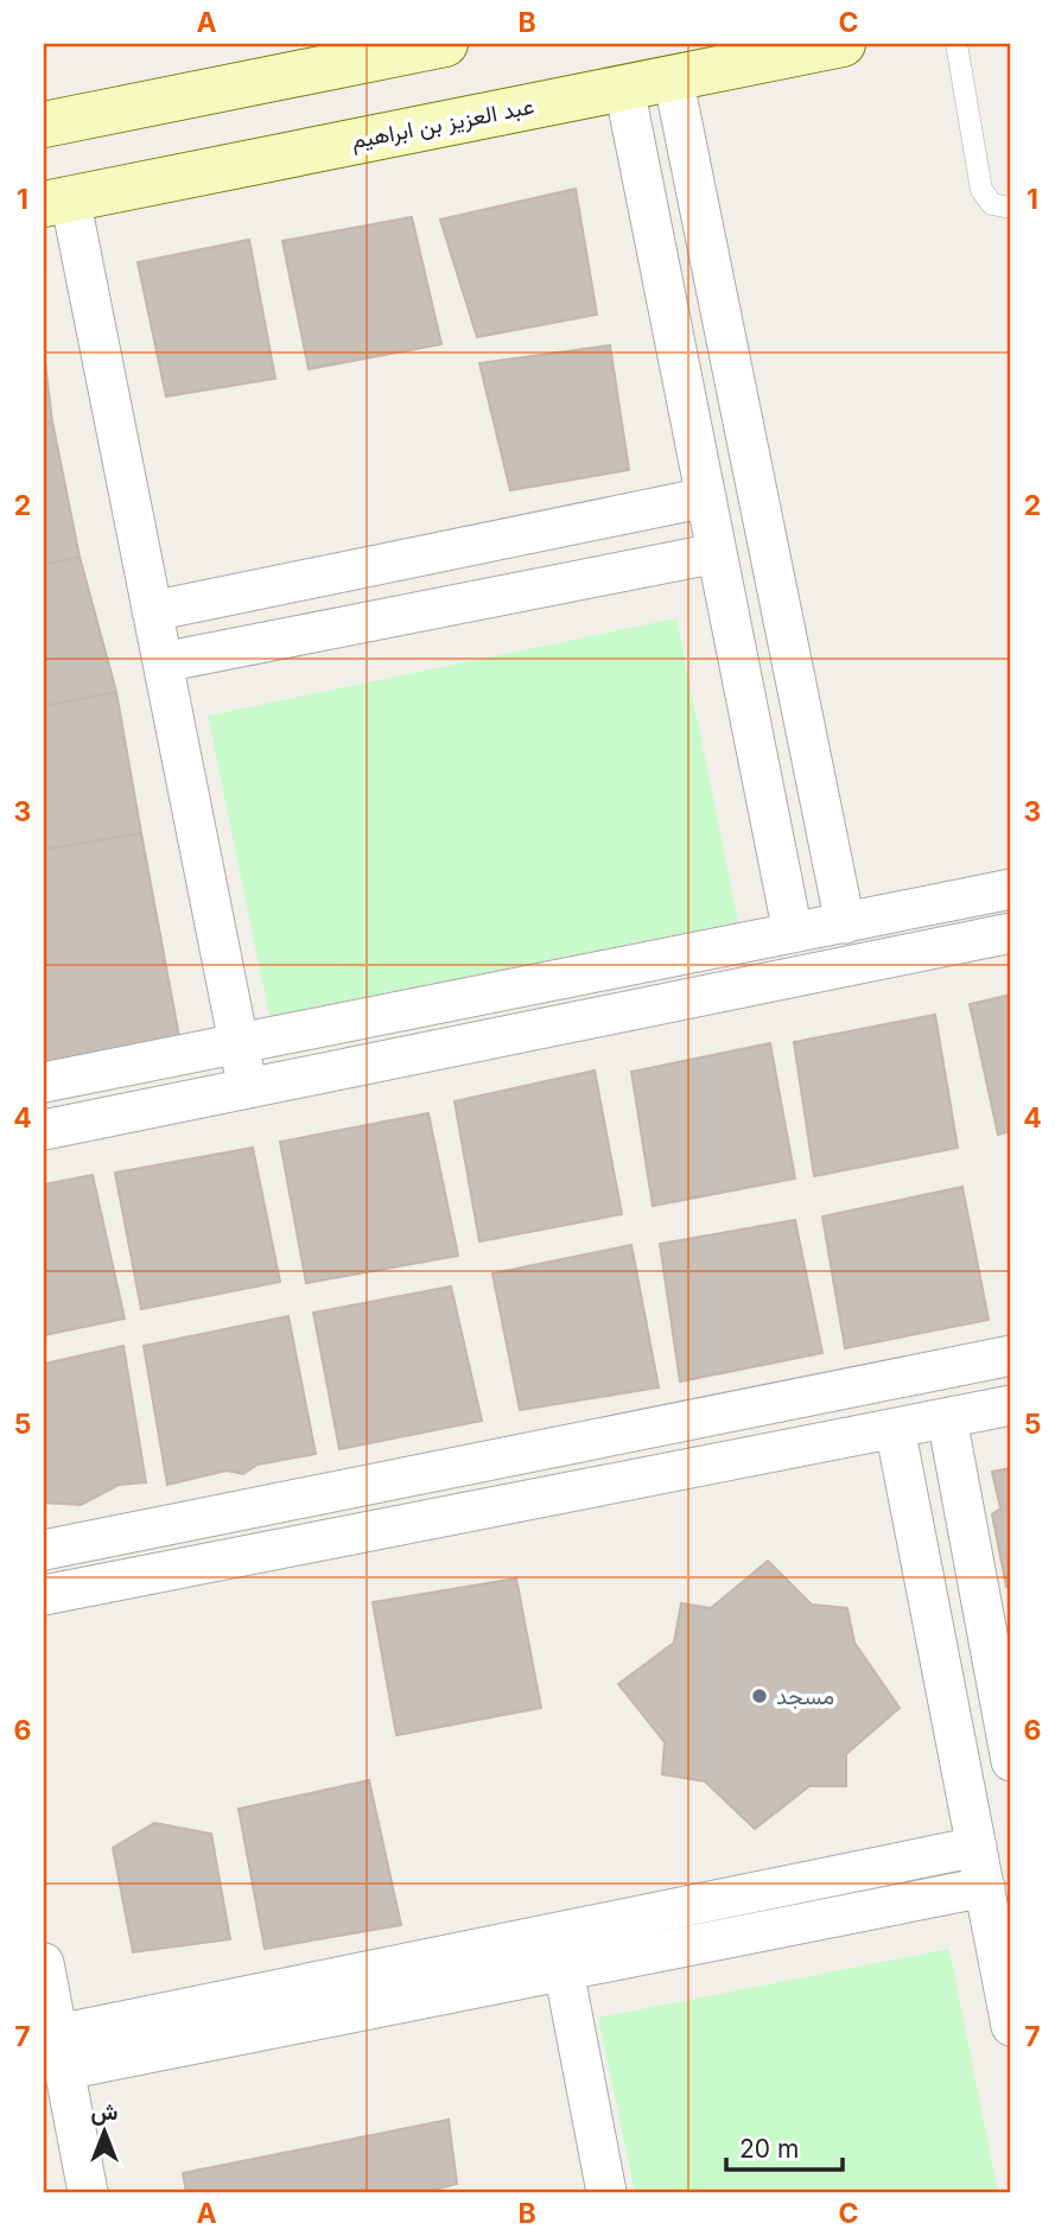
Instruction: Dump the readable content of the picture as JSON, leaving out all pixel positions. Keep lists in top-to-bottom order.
{
  "streets": {
    "street": ["عبد العزيز بن ابراهيم"]
  },
  "places": ["مسجد"],
  "scale_bar": "20 m",
  "north": "top",
  "grid": {
    "columns": ["A", "B", "C"],
    "rows": [
      "1",
      "2",
      "3",
      "4",
      "5",
      "6",
      "7"
    ]
  }
}
